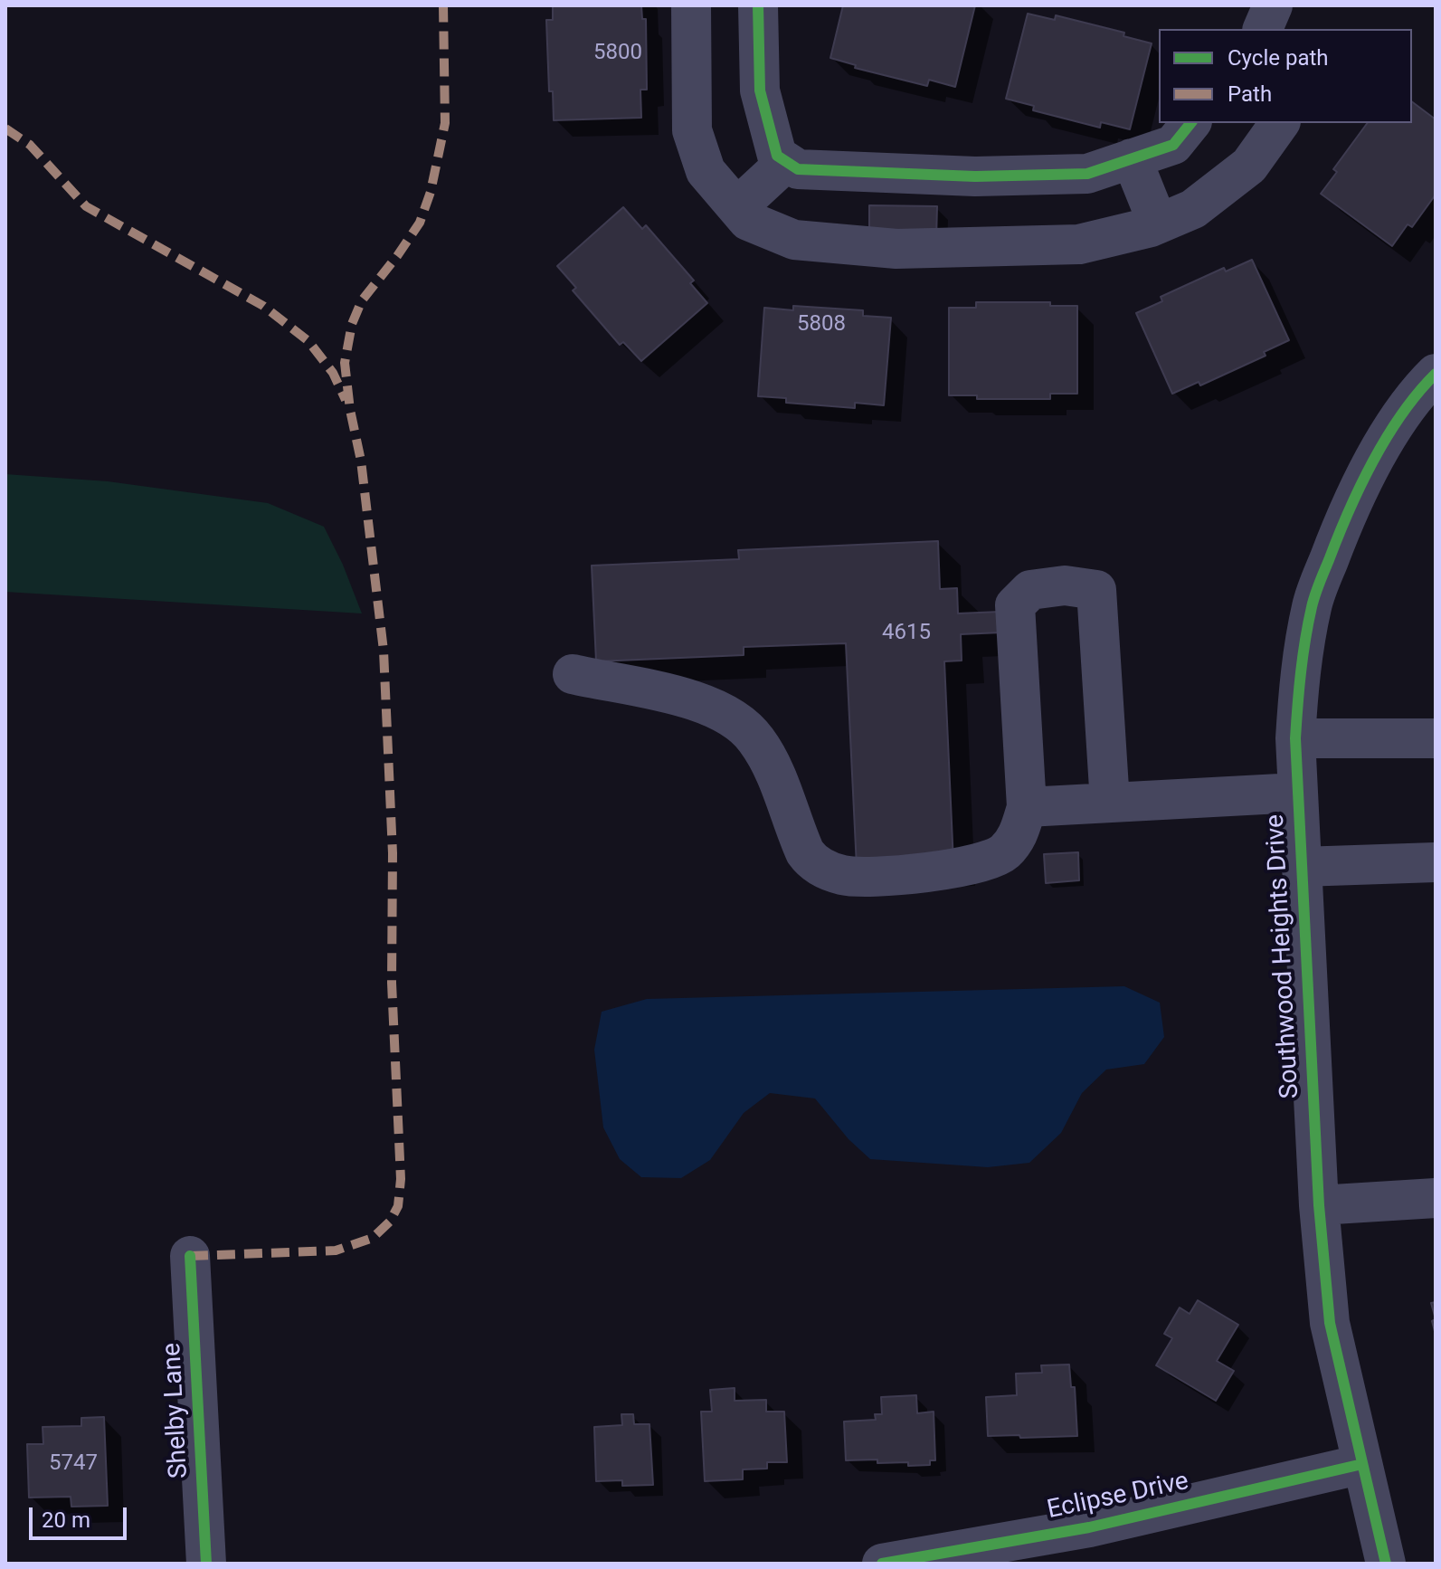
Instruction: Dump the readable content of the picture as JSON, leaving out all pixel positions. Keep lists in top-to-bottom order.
{
  "streets": {
    "street": ["Southwood Heights Drive", "Shelby Lane", "Eclipse Drive"]
  },
  "crossings": [
    ["Southwood Heights Drive", "Eclipse Drive"]
  ],
  "house_numbers": [
    "5800",
    "5808",
    "4615",
    "5747"
  ],
  "legend": ["Cycle path", "Path"],
  "scale_bar": "20 m"
}
